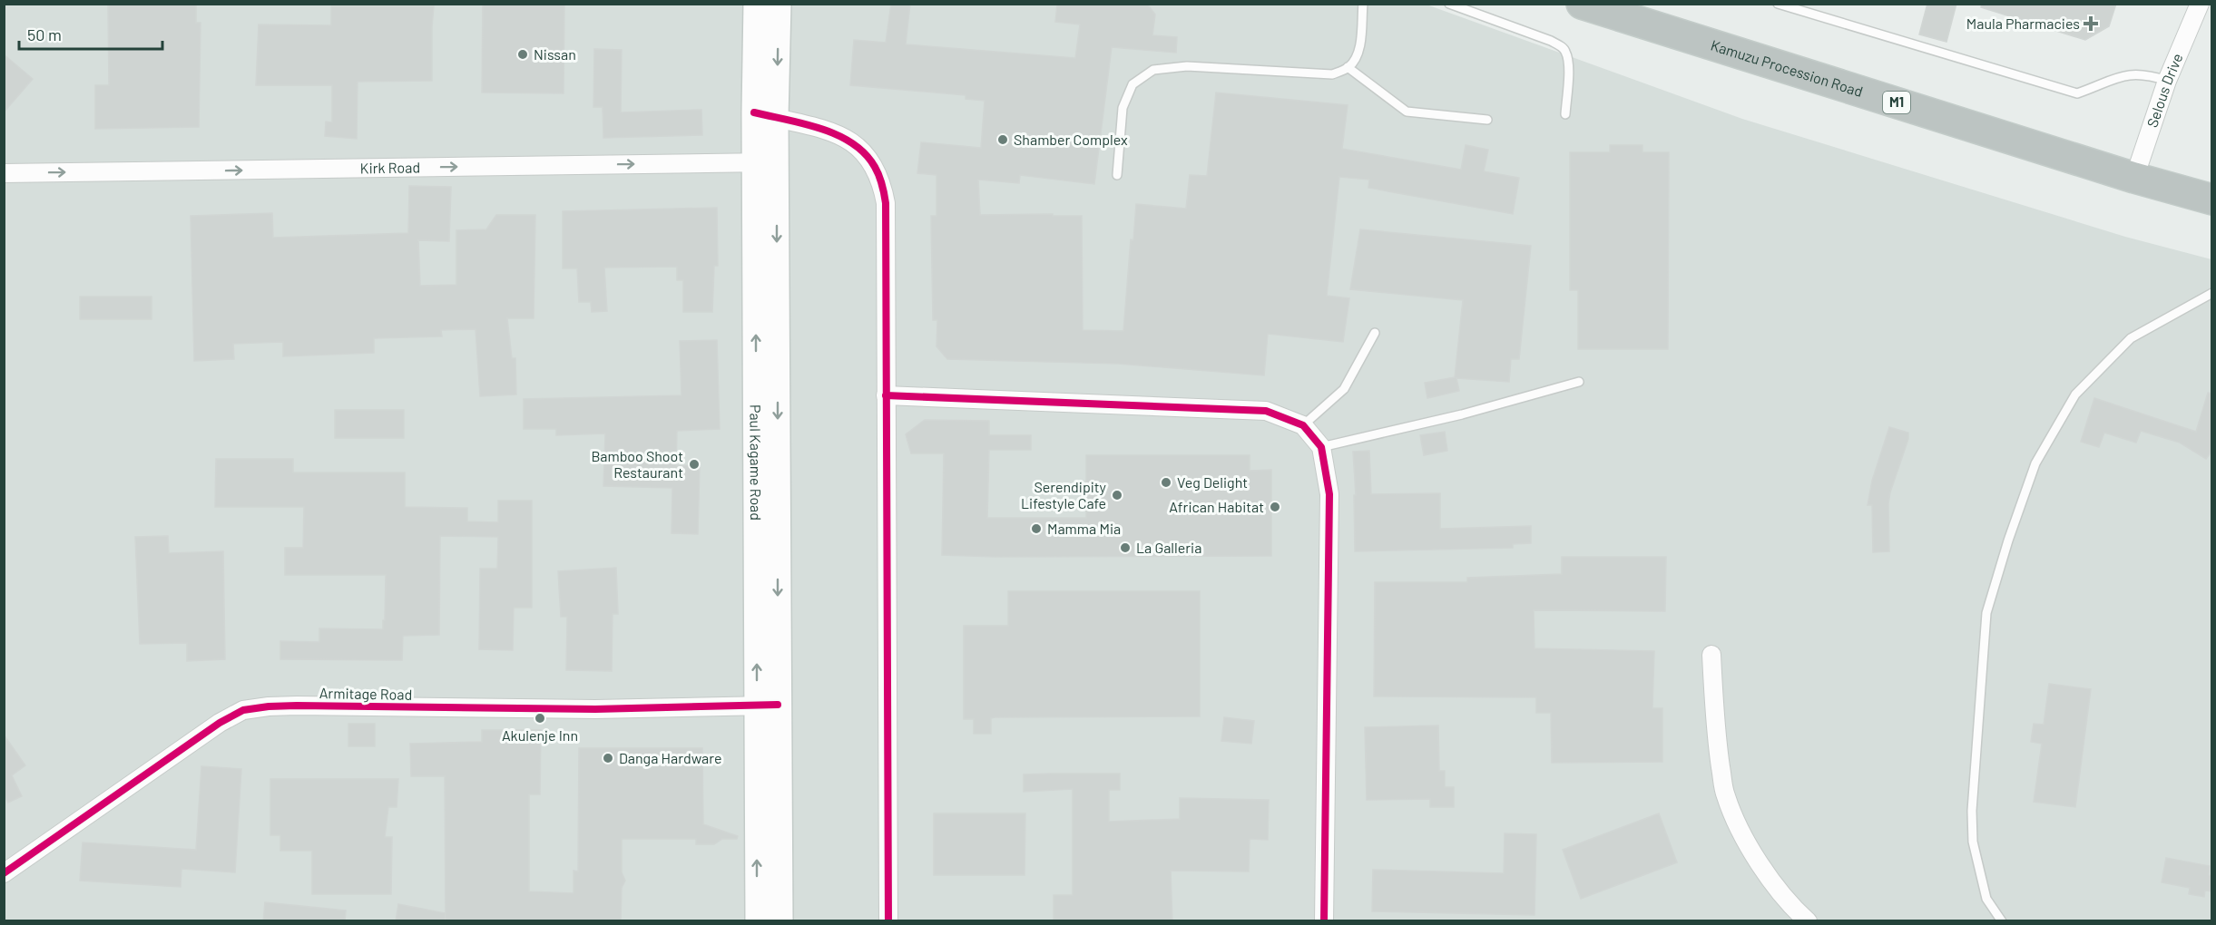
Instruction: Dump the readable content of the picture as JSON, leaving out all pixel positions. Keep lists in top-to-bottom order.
{
  "streets": {
    "highway": ["Kamuzu Procession Road", "M1"],
    "main road": ["Paul Kagame Road"],
    "street": ["Selous Drive", "Kirk Road", "Armitage Road"]
  },
  "crossings": [
    ["Kamuzu Procession Road", "Selous Drive"],
    ["Kirk Road", "Paul Kagame Road"],
    ["Paul Kagame Road", "Armitage Road"]
  ],
  "one_way": ["Kirk Road"],
  "places": {
    "health": ["Maula Pharmacies"],
    "other": [
      "Nissan",
      "Shamber Complex",
      "Bamboo Shoot Restaurant",
      "Veg Delight",
      "Serendipity Lifestyle Cafe",
      "African Habitat",
      "Mamma Mia",
      "La Galleria",
      "Akulenje Inn",
      "Danga Hardware"
    ]
  },
  "scale_bar": "50 m"
}
